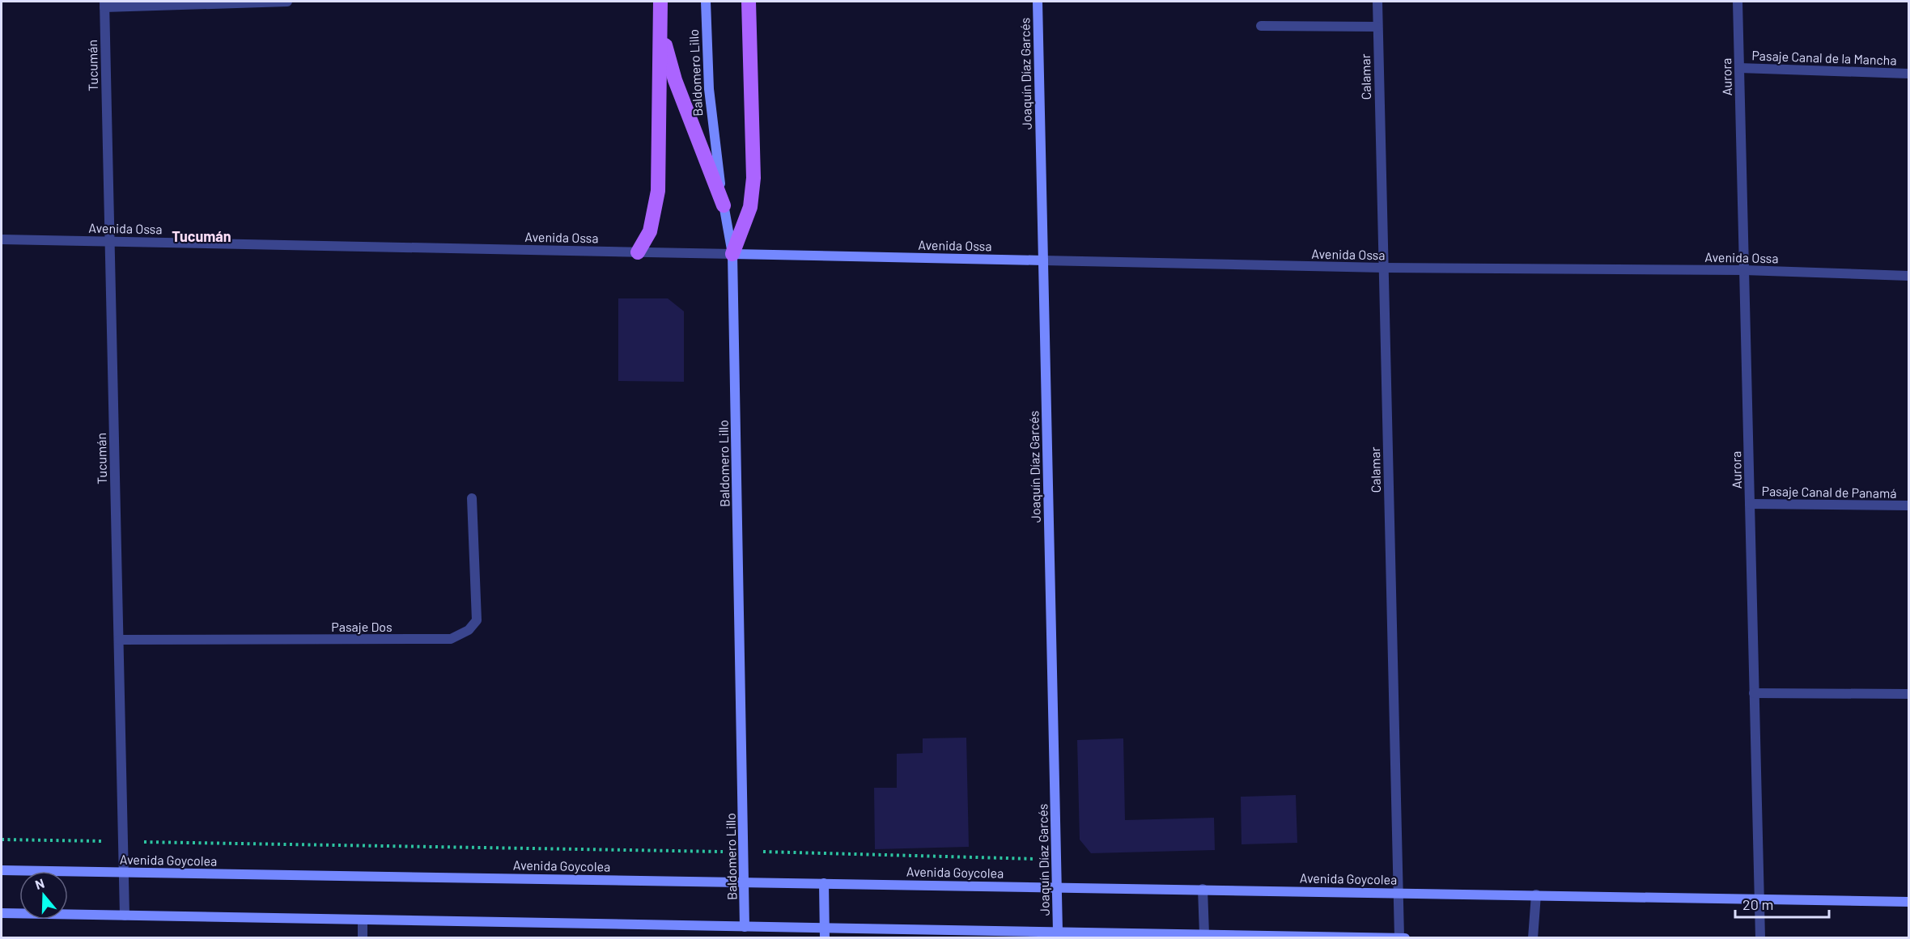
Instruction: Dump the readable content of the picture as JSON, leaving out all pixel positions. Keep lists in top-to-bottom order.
{
  "streets": {
    "street": [
      "Pasaje Canal de la Mancha",
      "Tucumán",
      "Baldomero Lillo",
      "Joaquín Díaz Garcés",
      "Calamar",
      "Aurora",
      "Avenida Ossa",
      "Pasaje Canal de Panamá",
      "Pasaje Dos",
      "Avenida Goycolea"
    ]
  },
  "crossings": [
    ["Pasaje Canal de la Mancha", "Aurora"],
    ["Tucumán", "Avenida Ossa"],
    ["Tucumán", "Pasaje Dos"],
    ["Tucumán", "Avenida Goycolea"],
    ["Baldomero Lillo", "Avenida Ossa"],
    ["Baldomero Lillo", "Avenida Goycolea"],
    ["Joaquín Díaz Garcés", "Avenida Ossa"],
    ["Joaquín Díaz Garcés", "Avenida Goycolea"],
    ["Calamar", "Avenida Ossa"],
    ["Calamar", "Avenida Goycolea"],
    ["Aurora", "Avenida Ossa"],
    ["Aurora", "Pasaje Canal de Panamá"],
    ["Aurora", "Avenida Goycolea"]
  ],
  "districts": ["Tucumán"],
  "scale_bar": "20 m",
  "north": "top"
}
